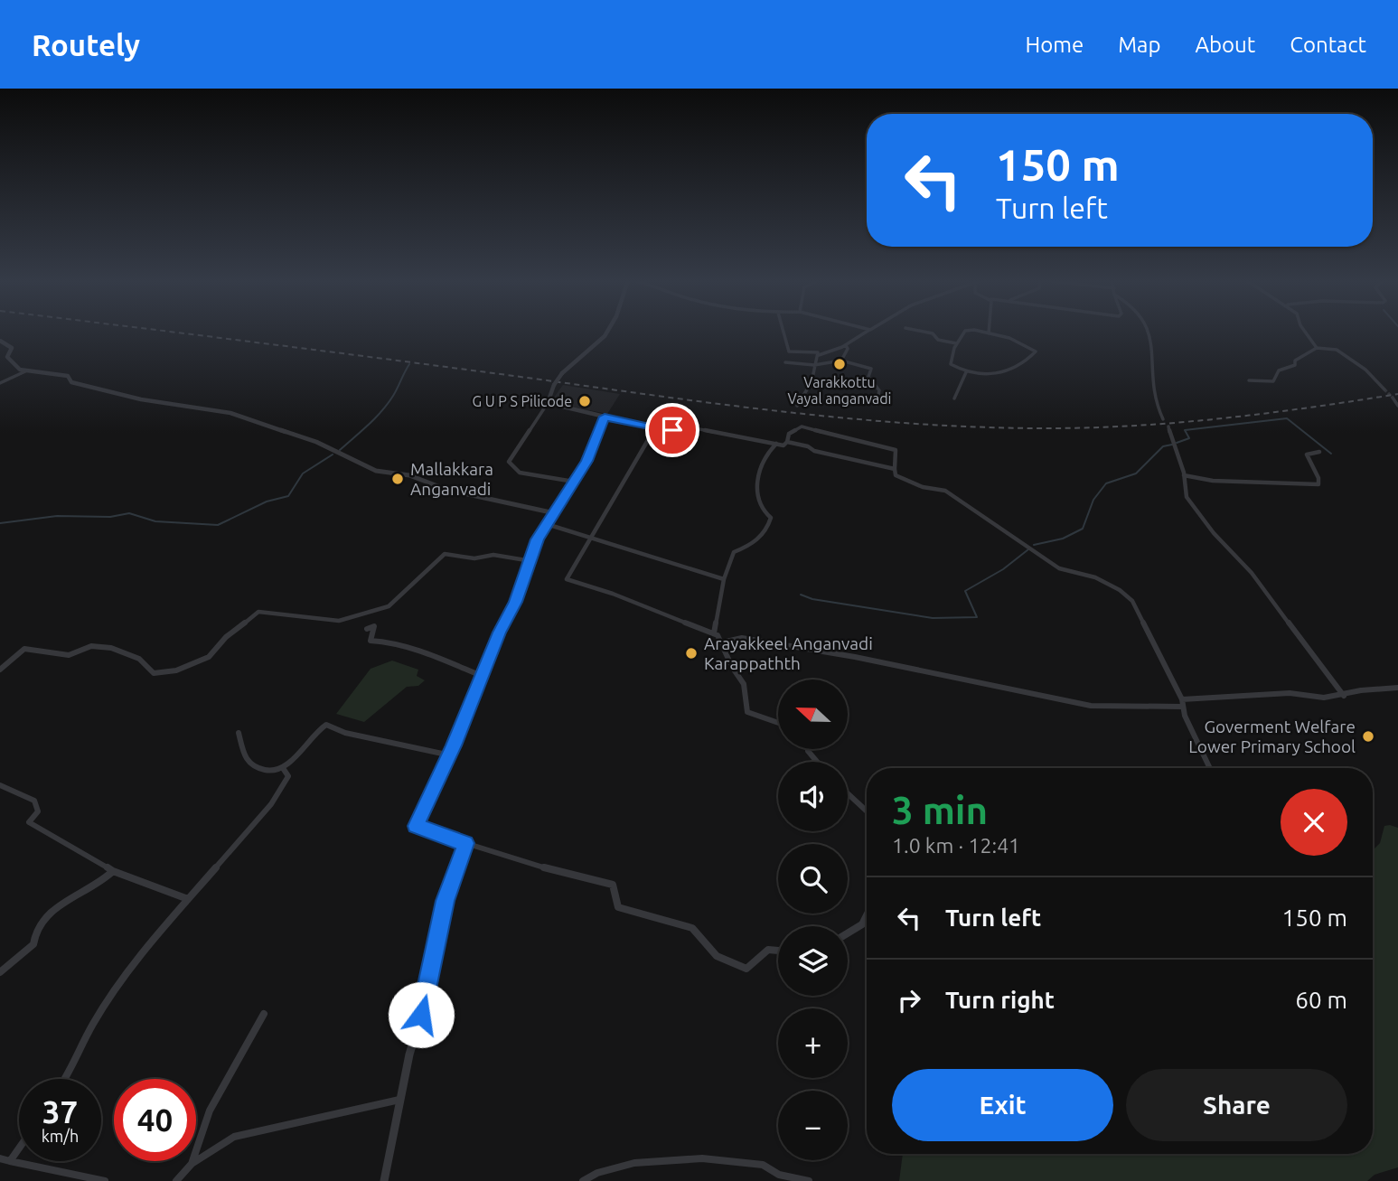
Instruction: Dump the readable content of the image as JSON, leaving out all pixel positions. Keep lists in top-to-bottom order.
{
  "places": [
    "Varakkottu Vayal anganvadi",
    "G U P S Pilicode",
    "Mallakkara Anganvadi",
    "Arayakkeel Anganvadi Karappathth",
    "Goverment Welfare Lower Primary School"
  ],
  "north": "left",
  "page": {
    "header": "Routely",
    "nav": [
      "Home",
      "Map",
      "About",
      "Contact"
    ],
    "turn": ["150 m", "Turn left"],
    "map_buttons": ["+", "−"],
    "heading": ["3 min", "1.0 km · 12:41"],
    "list": [
      {
        "name": "Turn left",
        "value": "150 m"
      },
      {
        "name": "Turn right",
        "value": "60 m"
      }
    ],
    "buttons": ["Exit", "Share"],
    "speed": "37 km/h",
    "limit": "40"
  }
}
